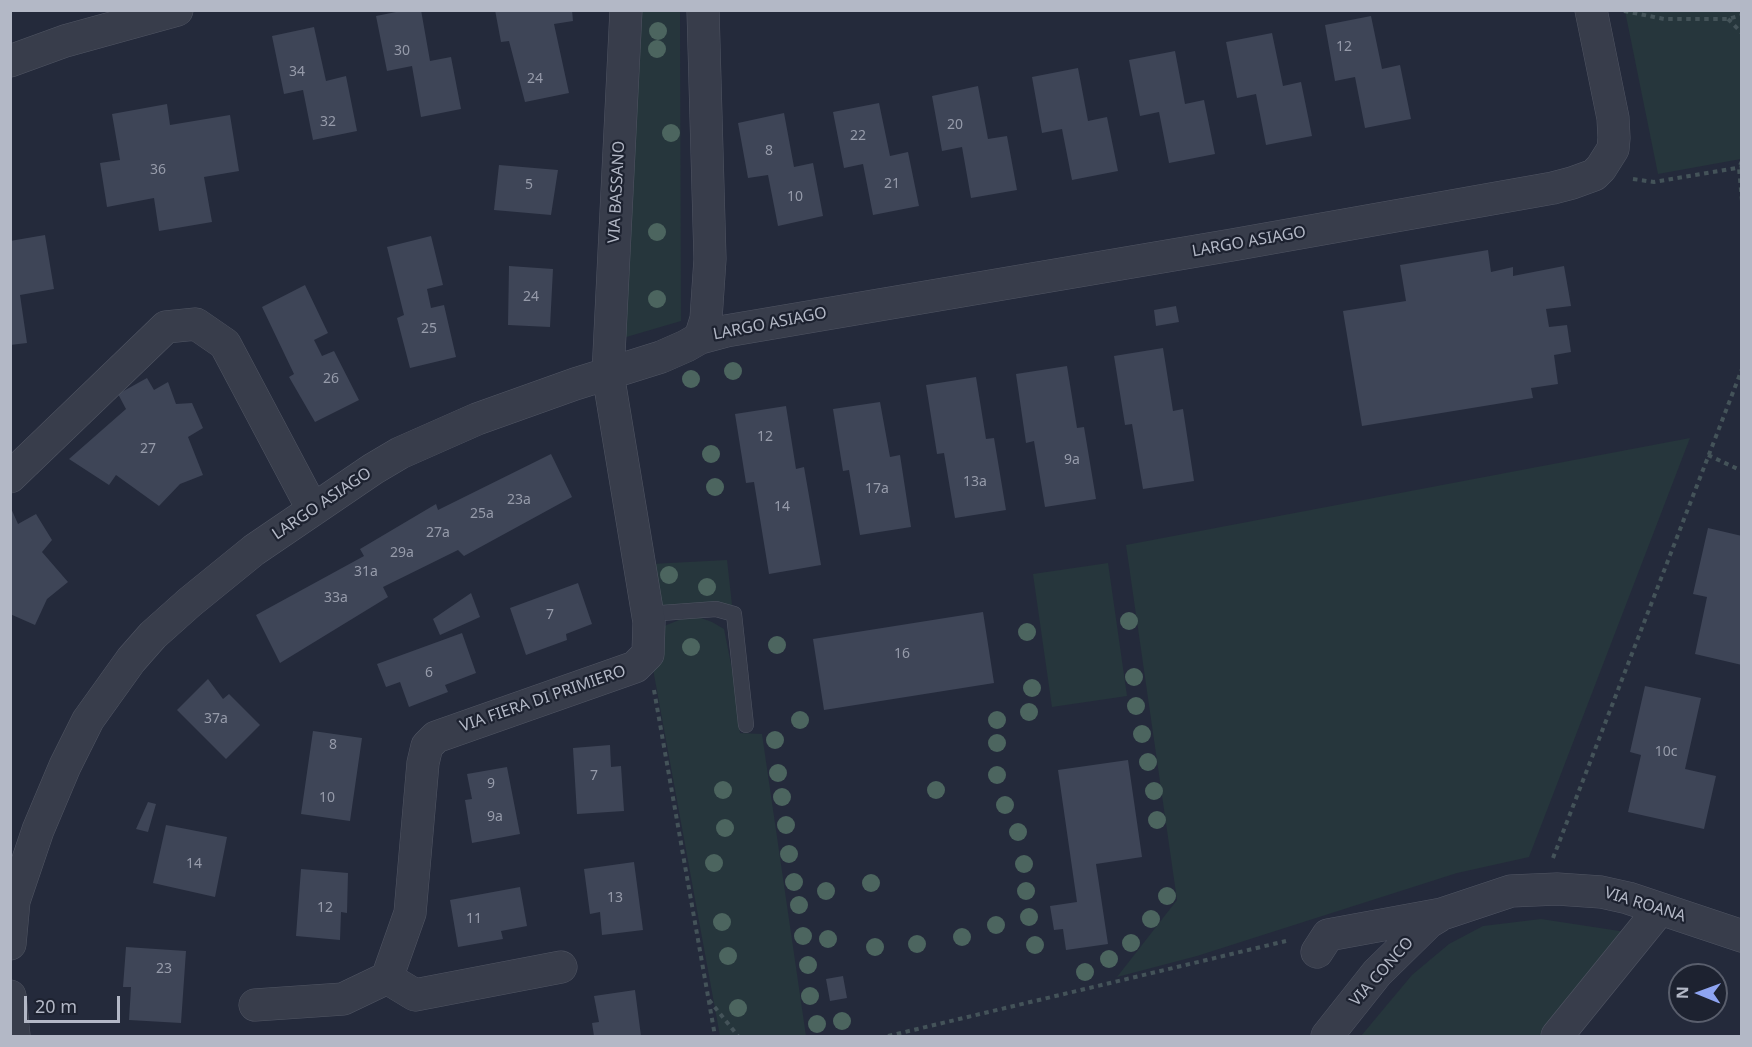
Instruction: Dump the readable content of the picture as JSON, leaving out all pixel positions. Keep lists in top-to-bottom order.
{
  "streets": {
    "street": [
      "VIA BASSANO",
      "LARGO ASIAGO",
      "VIA FIERA DI PRIMIERO",
      "VIA ROANA",
      "VIA CONCO"
    ]
  },
  "crossings": [
    ["VIA BASSANO", "LARGO ASIAGO"],
    ["VIA ROANA", "VIA CONCO"]
  ],
  "house_numbers": [
    "12",
    "30",
    "34",
    "24",
    "32",
    "20",
    "22",
    "8",
    "36",
    "21",
    "5",
    "10",
    "24",
    "25",
    "26",
    "12",
    "27",
    "9a",
    "13a",
    "17a",
    "23a",
    "14",
    "25a",
    "27a",
    "29a",
    "31a",
    "33a",
    "7",
    "16",
    "6",
    "37a",
    "8",
    "10c",
    "7",
    "9",
    "10",
    "9a",
    "14",
    "13",
    "12",
    "11",
    "23"
  ],
  "scale_bar": "20 m",
  "north": "left"
}
